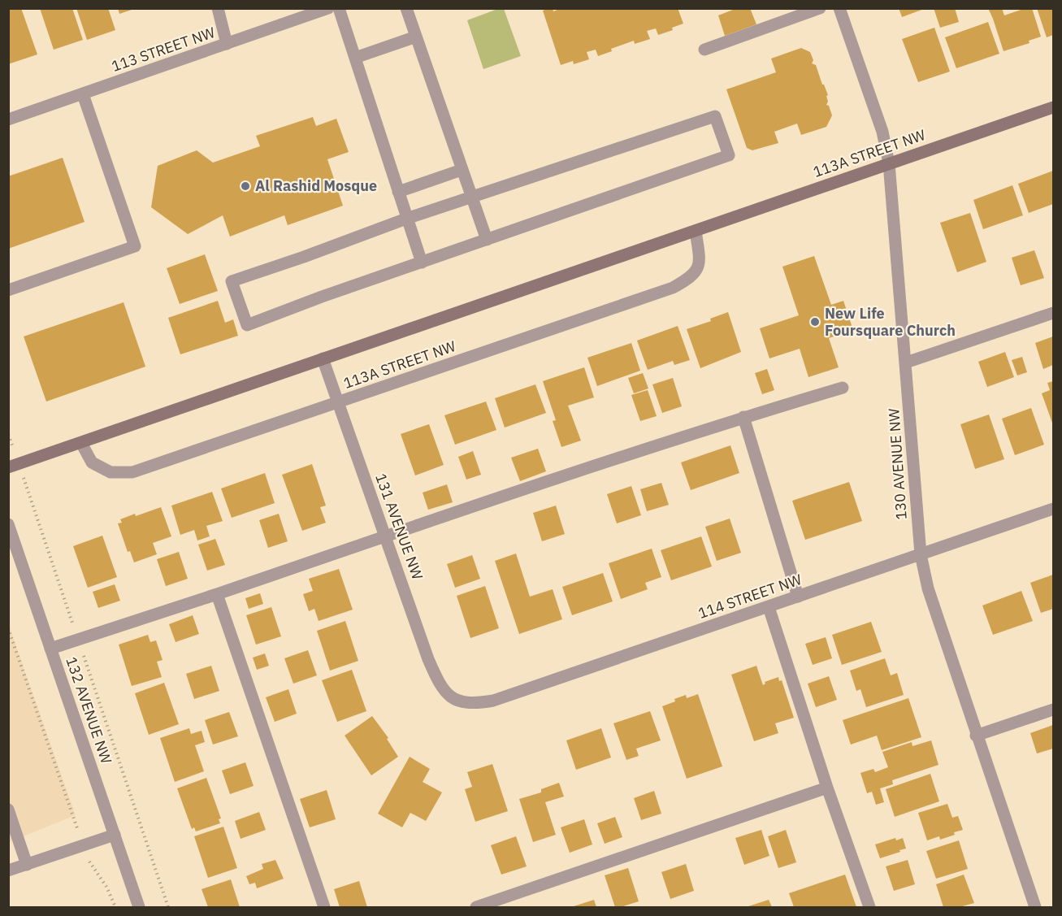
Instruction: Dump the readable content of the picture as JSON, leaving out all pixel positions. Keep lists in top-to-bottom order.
{
  "streets": {
    "main road": ["113A STREET NW"],
    "street": [
      "113 STREET NW",
      "130 AVENUE NW",
      "131 AVENUE NW",
      "114 STREET NW",
      "132 AVENUE NW"
    ]
  },
  "crossings": [
    ["113A STREET NW", "130 AVENUE NW"],
    ["113A STREET NW", "131 AVENUE NW"],
    ["130 AVENUE NW", "114 STREET NW"],
    ["131 AVENUE NW", "114 STREET NW"]
  ],
  "places": ["Al Rashid Mosque", "New Life Foursquare Church"]
}
